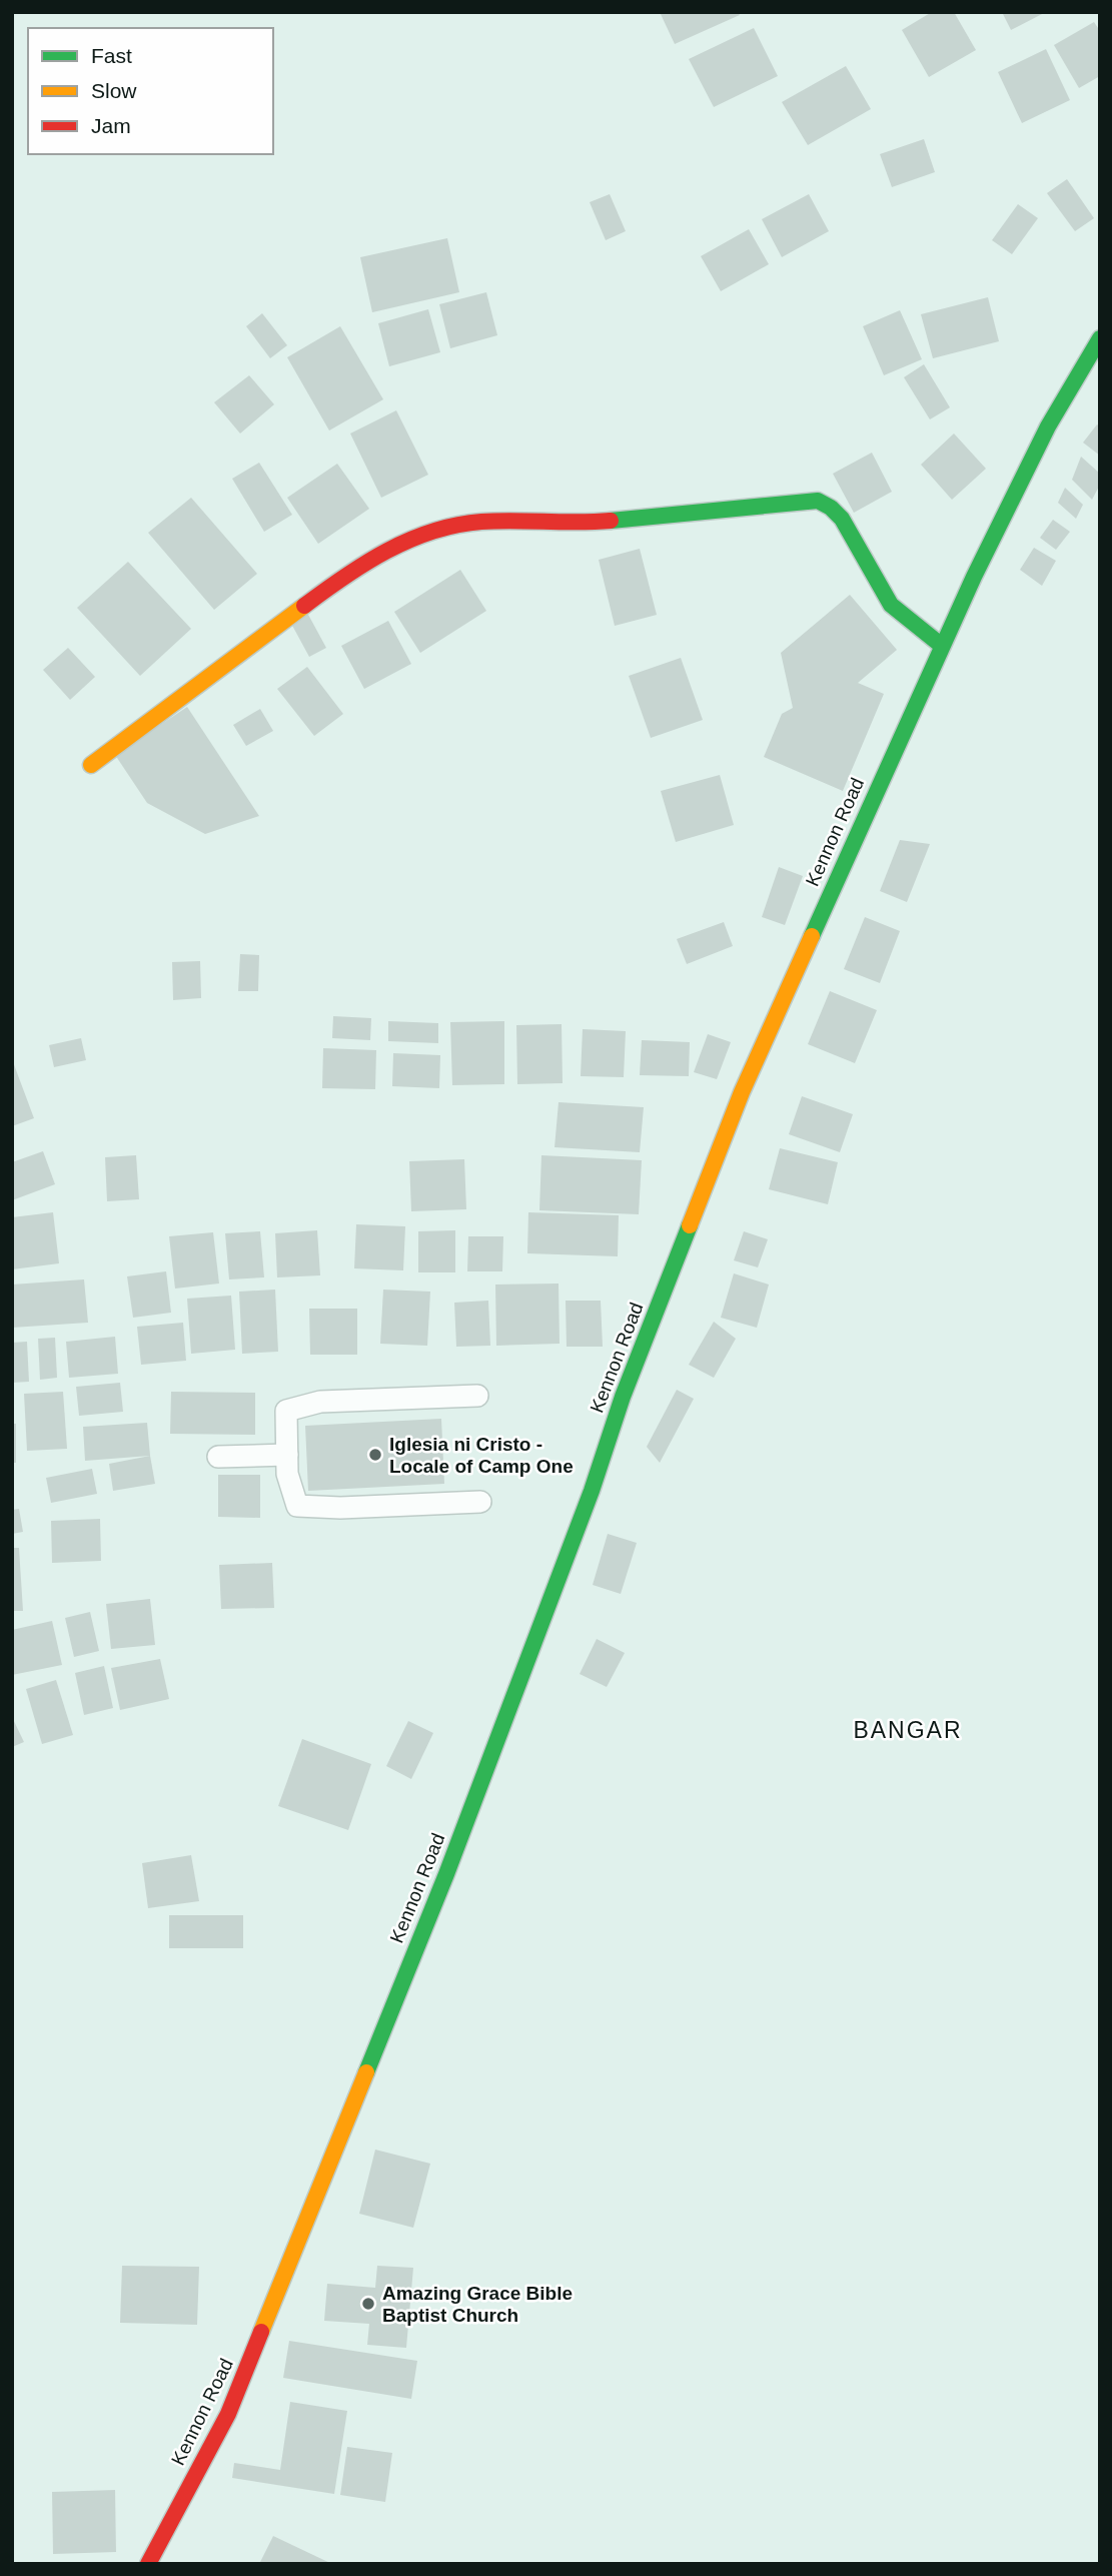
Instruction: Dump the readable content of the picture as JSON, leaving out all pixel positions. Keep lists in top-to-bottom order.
{
  "streets": {
    "main road": ["Kennon Road"]
  },
  "districts": ["BANGAR"],
  "places": ["Iglesia ni Cristo - Locale of Camp One", "Amazing Grace Bible Baptist Church"],
  "legend": ["Fast", "Slow", "Jam"]
}
